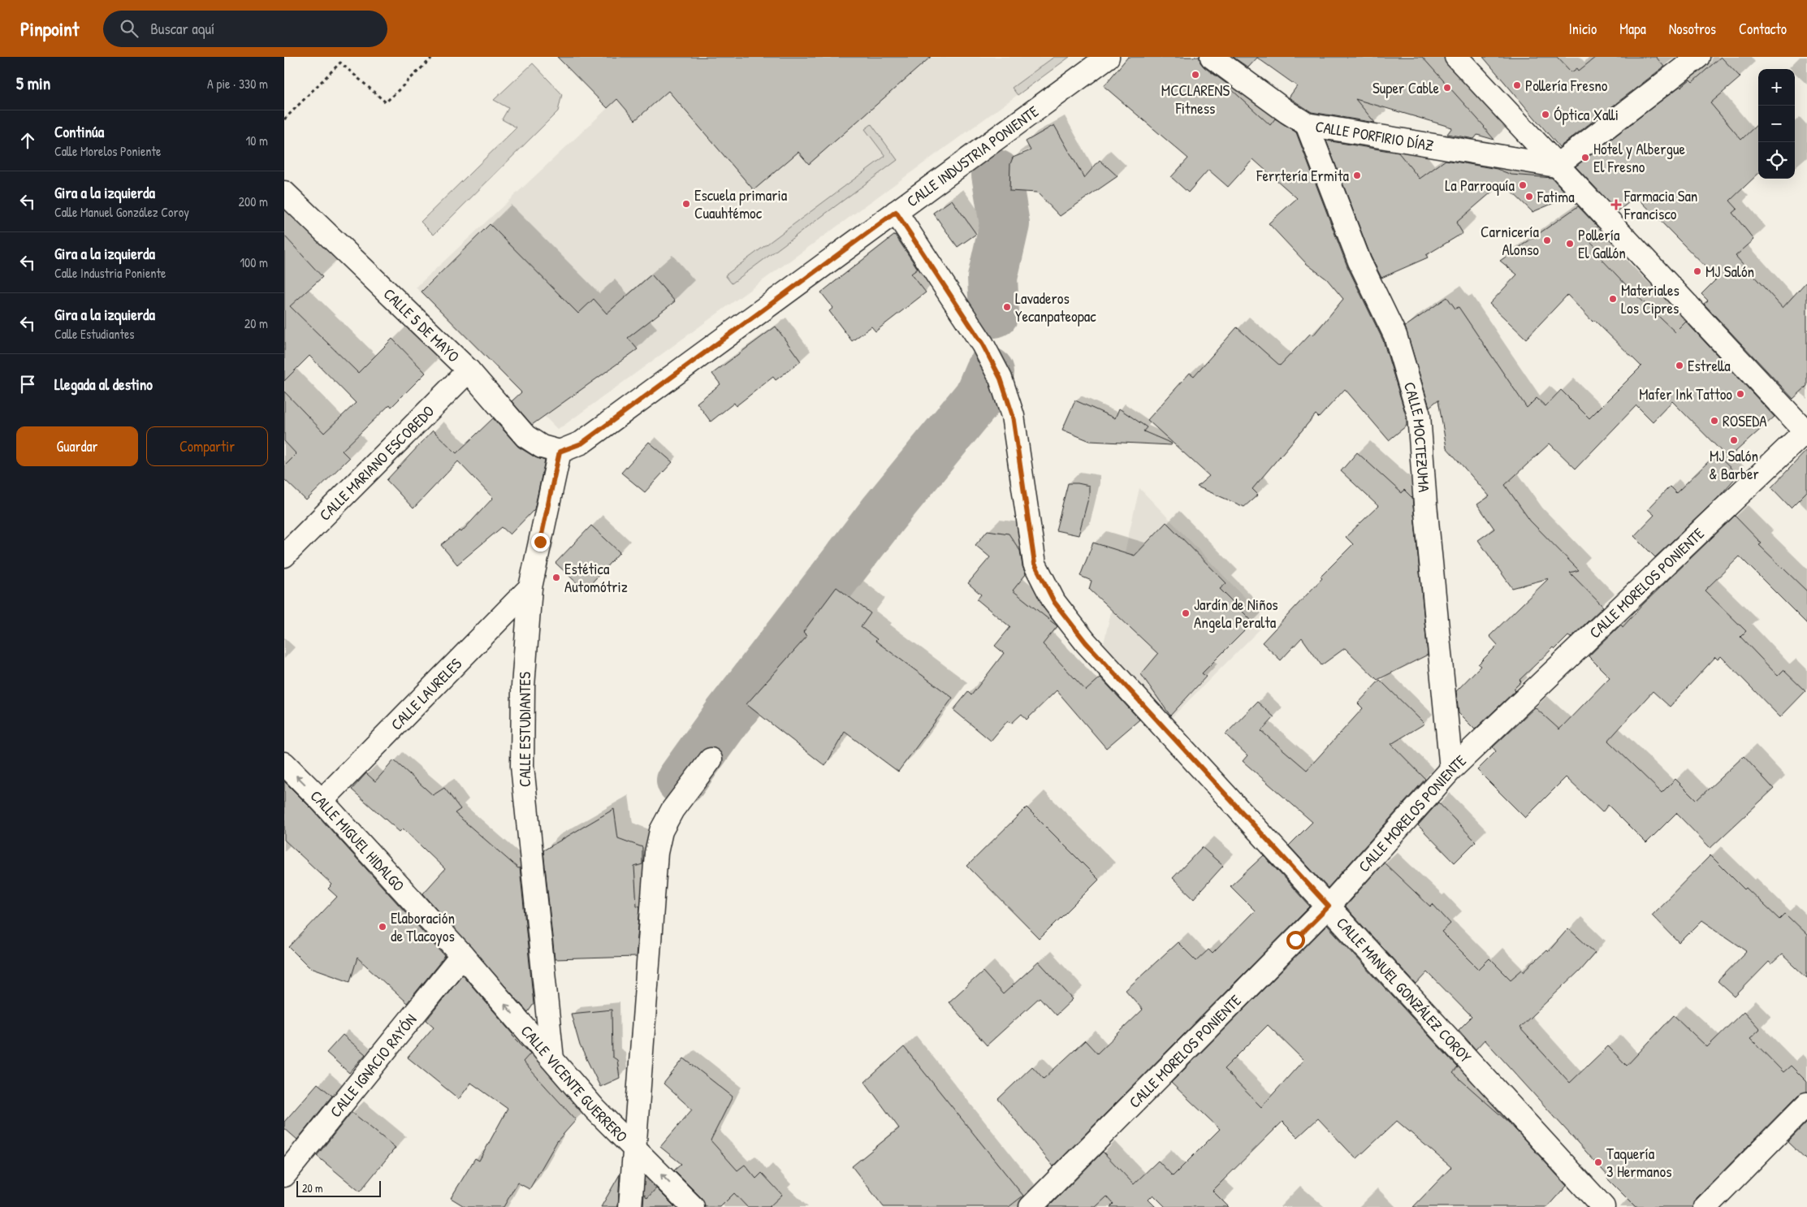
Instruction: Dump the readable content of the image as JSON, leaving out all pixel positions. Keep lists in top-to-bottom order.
{
  "streets": {
    "street": [
      "CALLE PORFIRIO DÍAZ",
      "CALLE INDUSTRIA PONIENTE",
      "CALLE 5 DE MAYO",
      "CALLE MOCTEZUMA",
      "CALLE MARIANO ESCOBEDO",
      "CALLE MORELOS PONIENTE",
      "CALLE LAURELES",
      "CALLE ESTUDIANTES",
      "CALLE MIGUEL HIDALGO",
      "CALLE MANUEL GONZÁLEZ COROY",
      "CALLE IGNACIO RAYÓN",
      "CALLE VICENTE GUERRERO"
    ]
  },
  "crossings": [
    ["CALLE PORFIRIO DÍAZ", "CALLE MOCTEZUMA"],
    ["CALLE INDUSTRIA PONIENTE", "CALLE 5 DE MAYO"],
    ["CALLE INDUSTRIA PONIENTE", "CALLE ESTUDIANTES"],
    ["CALLE INDUSTRIA PONIENTE", "CALLE MANUEL GONZÁLEZ COROY"],
    ["CALLE 5 DE MAYO", "CALLE MARIANO ESCOBEDO"],
    ["CALLE 5 DE MAYO", "CALLE ESTUDIANTES"],
    ["CALLE MOCTEZUMA", "CALLE MORELOS PONIENTE"],
    ["CALLE MORELOS PONIENTE", "CALLE MANUEL GONZÁLEZ COROY"],
    ["CALLE LAURELES", "CALLE ESTUDIANTES"],
    ["CALLE LAURELES", "CALLE MIGUEL HIDALGO"],
    ["CALLE ESTUDIANTES", "CALLE VICENTE GUERRERO"],
    ["CALLE MIGUEL HIDALGO", "CALLE IGNACIO RAYÓN"],
    ["CALLE MIGUEL HIDALGO", "CALLE VICENTE GUERRERO"],
    ["CALLE IGNACIO RAYÓN", "CALLE VICENTE GUERRERO"]
  ],
  "one_way": ["CALLE VICENTE GUERRERO"],
  "places": {
    "other": [
      "MCCLARENS Fitness",
      "Pollería Fresno",
      "Super Cable",
      "Óptica Xalli",
      "Hotel y Albergue El Fresno",
      "Ferrtería Ermita",
      "La Parroquía",
      "Fatima",
      "Escuela primaria Cuauhtémoc",
      "Carnicería Alonso",
      "Pollería El Gallón",
      "MJ Salón",
      "Materiales Los Cipres",
      "Lavaderos Yecanpateopac",
      "Estrella",
      "Mafer Ink Tattoo",
      "ROSEDA",
      "MJ Salón & Barber",
      "Estética Automótriz",
      "Jardín de Niños Angela Peralta",
      "Elaboración de Tlacoyos",
      "Taquería 3 Hermanos"
    ],
    "health": ["Farmacia San Francisco"]
  },
  "scale_bar": "20 m",
  "page": {
    "header": "Pinpoint",
    "search": "Buscar aquí",
    "nav": [
      "Inicio",
      "Mapa",
      "Nosotros",
      "Contacto"
    ],
    "heading": ["5 min", "A pie · 330 m"],
    "map_buttons": ["+", "−"],
    "list": [
      ["Continúa", "Calle Morelos Poniente", "10 m"],
      ["Gira a la izquierda", "Calle Manuel González Coroy", "200 m"],
      ["Gira a la izquierda", "Calle Industria Poniente", "100 m"],
      ["Gira a la izquierda", "Calle Estudiantes", "20 m"],
      "Llegada al destino"
    ],
    "buttons": ["Guardar", "Compartir"],
    "scale": "20 m"
  }
}
